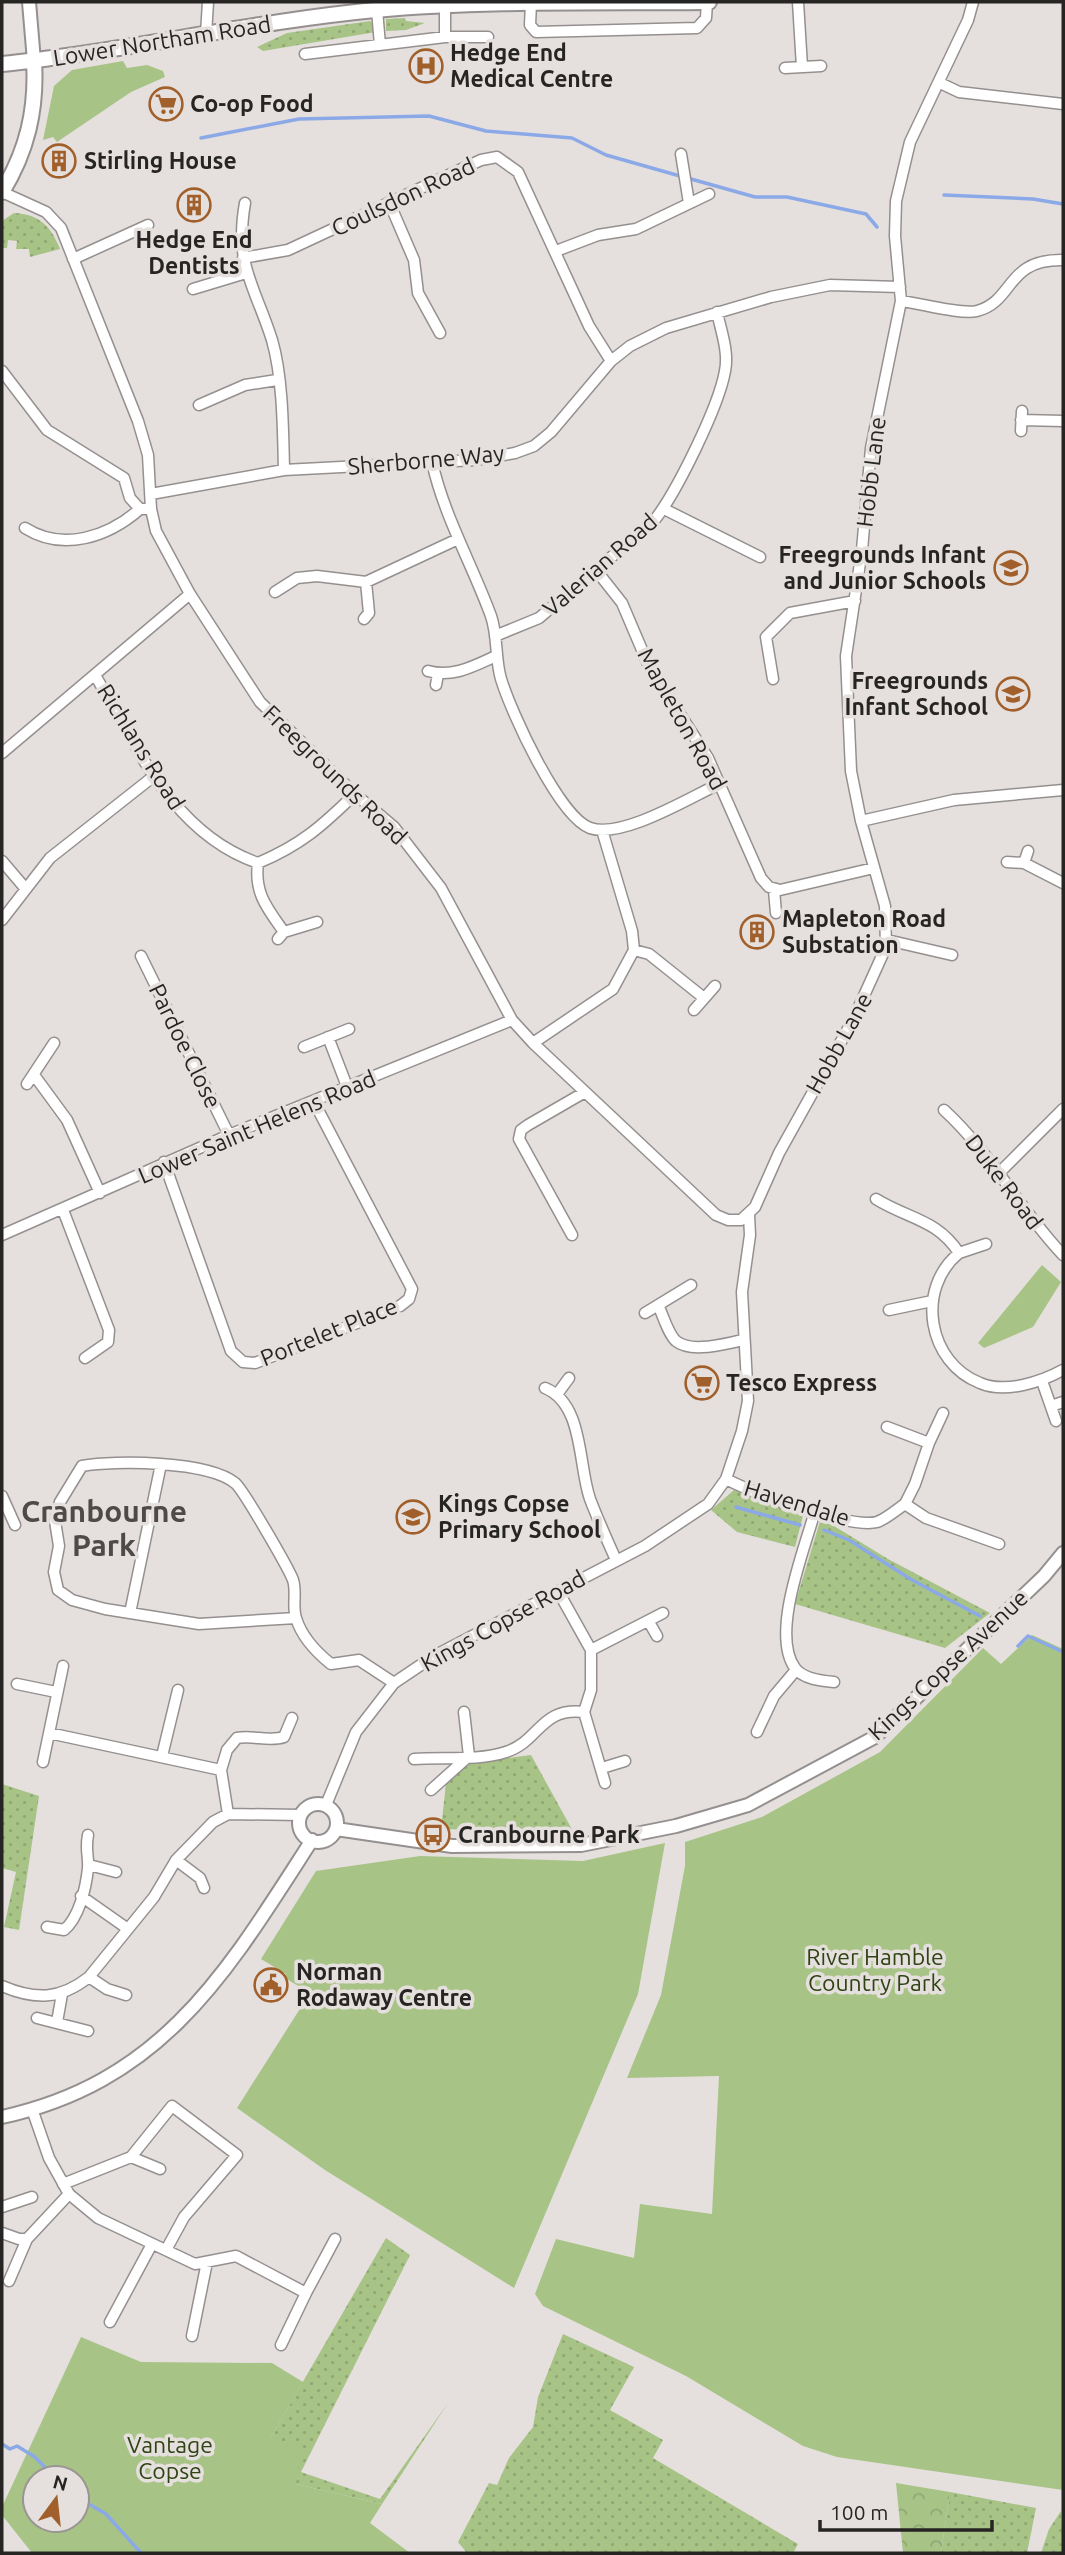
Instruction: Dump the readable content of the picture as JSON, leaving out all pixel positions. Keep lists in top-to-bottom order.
{
  "streets": {
    "main road": ["Lower Northam Road"],
    "street": [
      "Coulsdon Road",
      "Sherborne Way",
      "Hobb Lane",
      "Valerian Road",
      "Mapleton Road",
      "Richlans Road",
      "Freegrounds Road",
      "Pardoe Close",
      "Lower Saint Helens Road",
      "Duke Road",
      "Portelet Place",
      "Havendale",
      "Kings Copse Road",
      "Kings Copse Avenue"
    ]
  },
  "crossings": [
    ["Coulsdon Road", "Sherborne Way"],
    ["Sherborne Way", "Hobb Lane"],
    ["Sherborne Way", "Valerian Road"],
    ["Hobb Lane", "Freegrounds Road"],
    ["Valerian Road", "Mapleton Road"],
    ["Freegrounds Road", "Lower Saint Helens Road"],
    ["Pardoe Close", "Lower Saint Helens Road"],
    ["Lower Saint Helens Road", "Portelet Place"],
    ["Havendale", "Kings Copse Road"],
    ["Kings Copse Road", "Kings Copse Avenue"]
  ],
  "districts": ["Cranbourne Park"],
  "parks": ["River Hamble Country Park", "Vantage Copse"],
  "places": {
    "hospital": ["Hedge End Medical Centre"],
    "supermarket": ["Co-op Food", "Tesco Express"],
    "building": ["Stirling House", "Hedge End Dentists", "Mapleton Road Substation"],
    "school or university": ["Freegrounds Infant and Junior Schools", "Freegrounds Infant School", "Kings Copse Primary School"],
    "bus stop": ["Cranbourne Park"],
    "public building": ["Norman Rodaway Centre"]
  },
  "scale_bar": "100 m",
  "north": "top"
}
